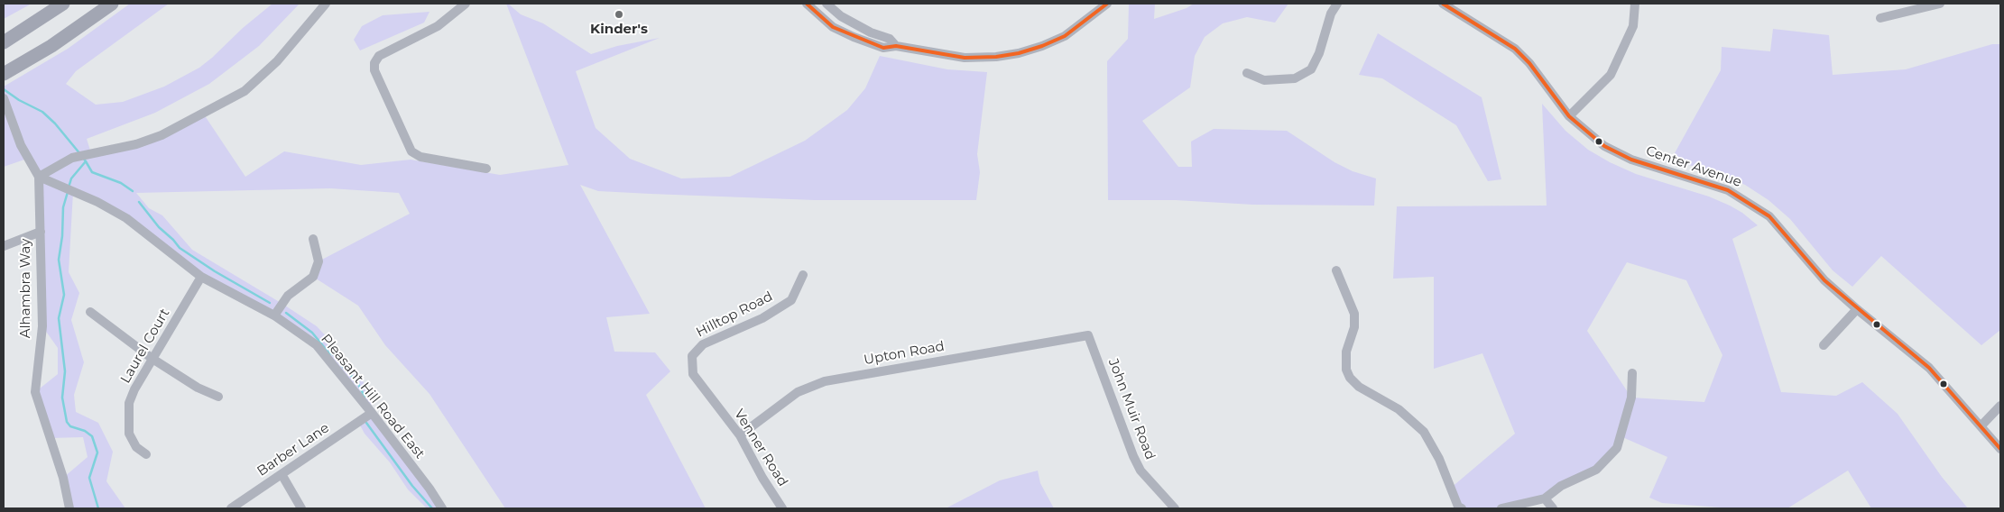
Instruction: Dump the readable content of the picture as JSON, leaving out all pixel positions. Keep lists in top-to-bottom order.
{
  "streets": {
    "street": [
      "Center Avenue",
      "Alhambra Way",
      "Hilltop Road",
      "Laurel Court",
      "Upton Road",
      "Pleasant Hill Road East",
      "John Muir Road",
      "Venner Road",
      "Barber Lane"
    ]
  },
  "crossings": [
    ["Alhambra Way", "Pleasant Hill Road East"],
    ["Hilltop Road", "Venner Road"],
    ["Laurel Court", "Pleasant Hill Road East"],
    ["Upton Road", "John Muir Road"],
    ["Upton Road", "Venner Road"],
    ["Pleasant Hill Road East", "Barber Lane"]
  ],
  "places": ["Kinder's"]
}
